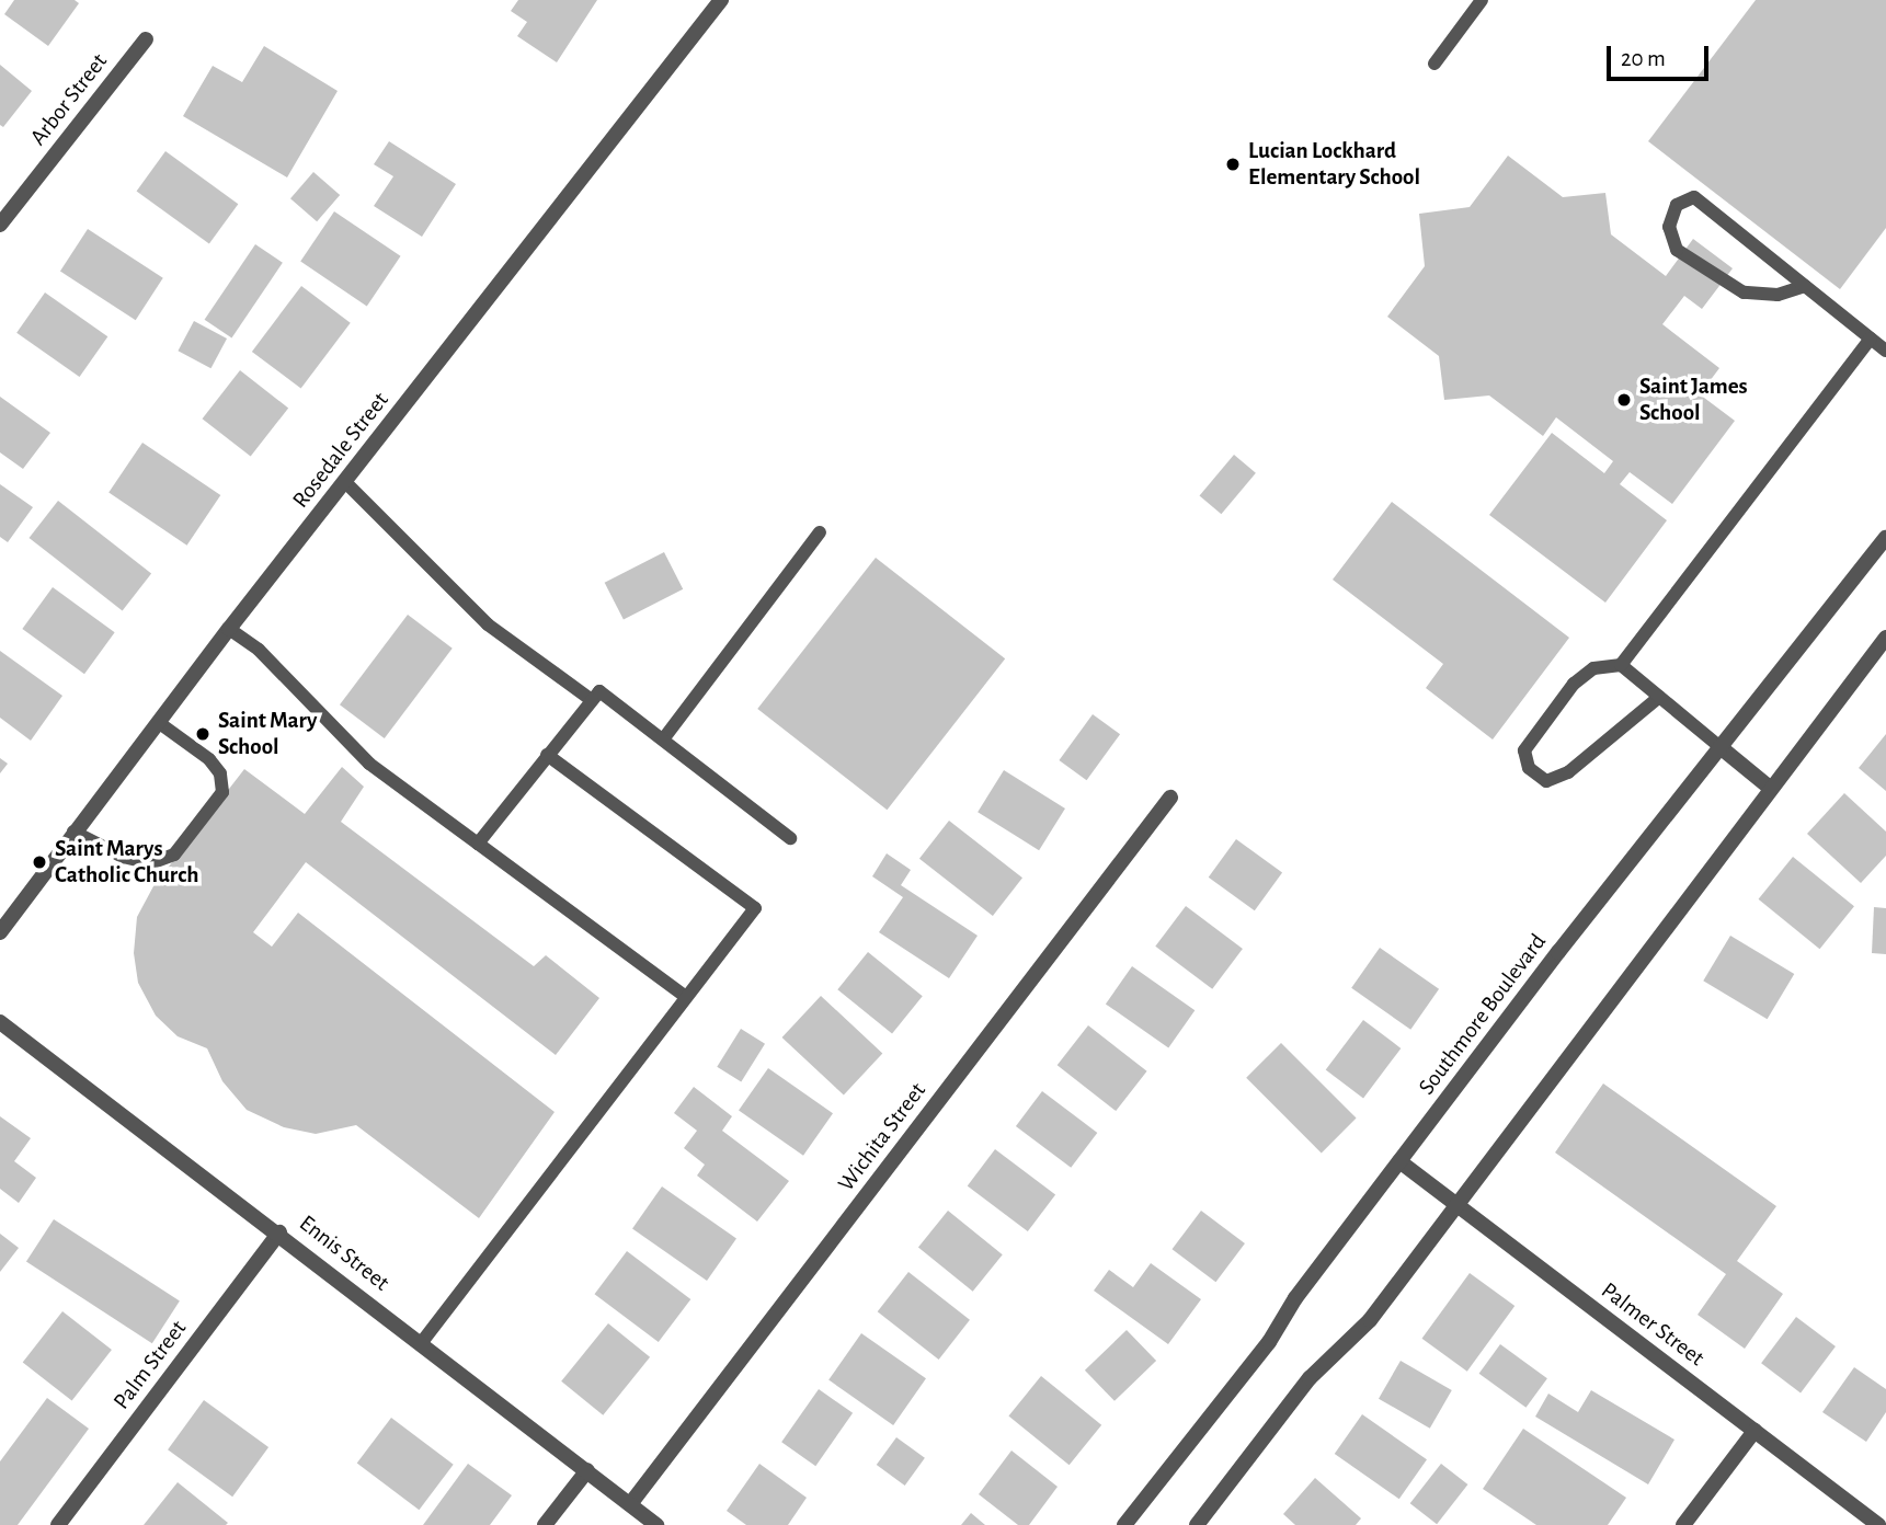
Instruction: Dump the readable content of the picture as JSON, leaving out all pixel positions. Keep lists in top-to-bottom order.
{
  "streets": {
    "street": [
      "Arbor Street",
      "Rosedale Street",
      "Southmore Boulevard",
      "Wichita Street",
      "Ennis Street",
      "Palmer Street",
      "Palm Street"
    ]
  },
  "crossings": [
    ["Southmore Boulevard", "Palmer Street"],
    ["Wichita Street", "Ennis Street"],
    ["Ennis Street", "Palm Street"]
  ],
  "places": [
    "Lucian Lockhard Elementary School",
    "Saint James School",
    "Saint Mary School",
    "Saint Marys Catholic Church"
  ],
  "scale_bar": "20 m"
}
